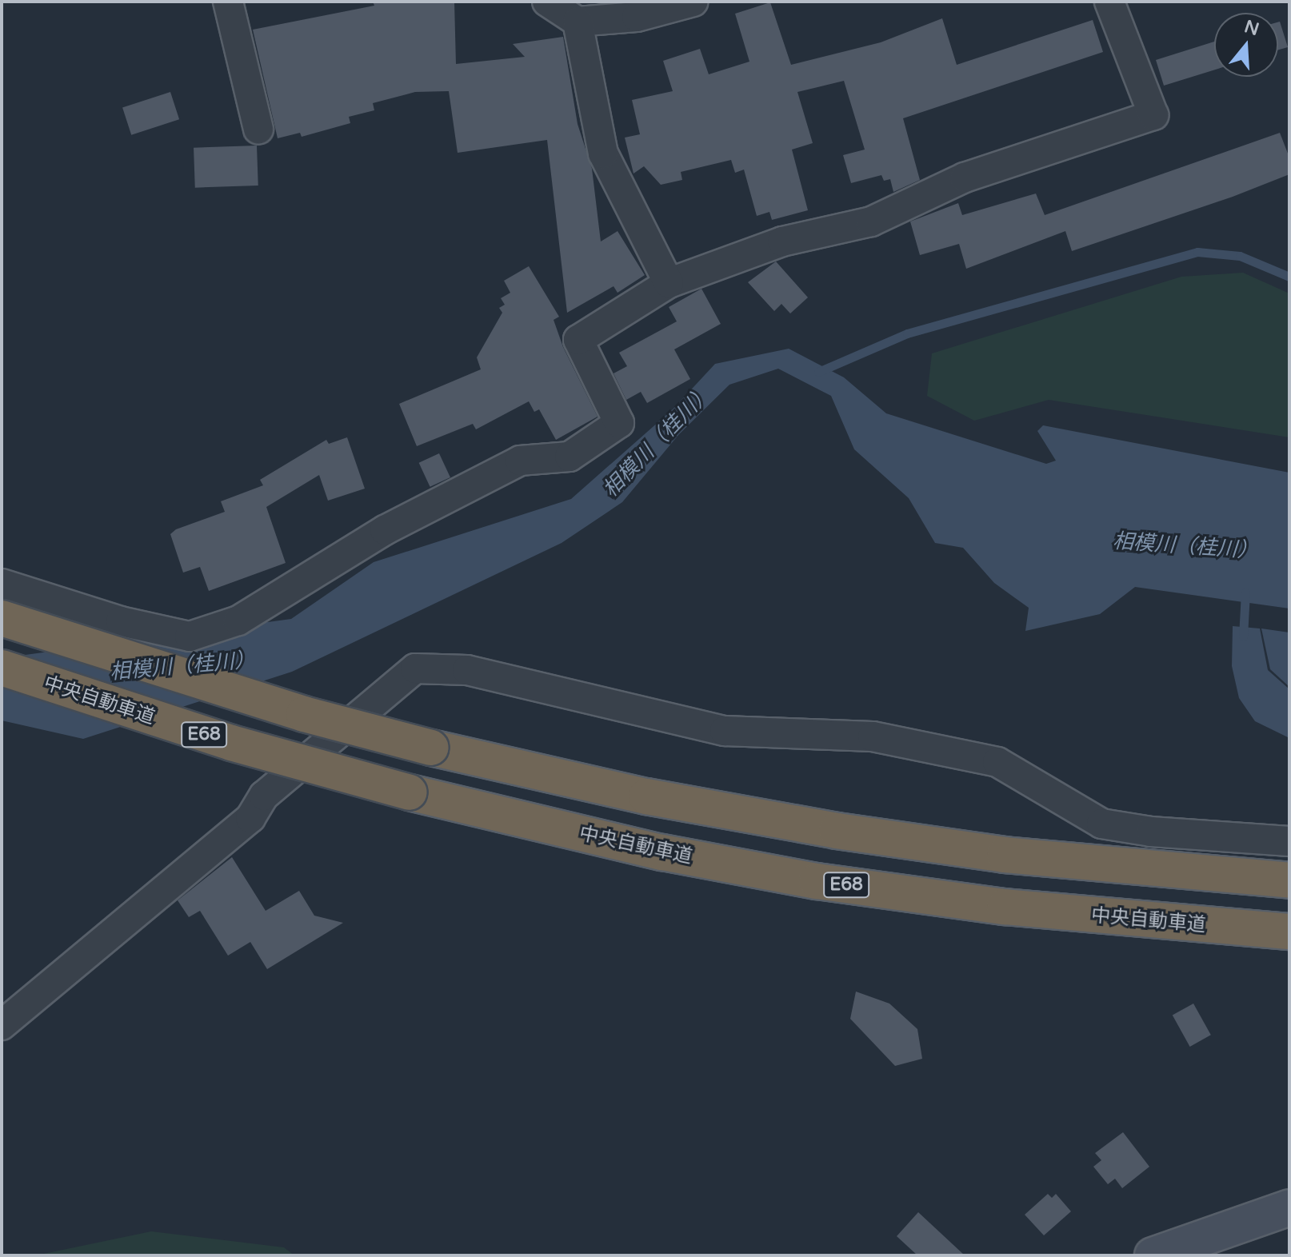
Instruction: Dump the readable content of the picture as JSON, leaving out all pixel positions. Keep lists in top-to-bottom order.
{
  "streets": {
    "highway": ["中央自動車道", "E68"]
  },
  "water": ["相模川（桂川）"],
  "north": "top"
}
